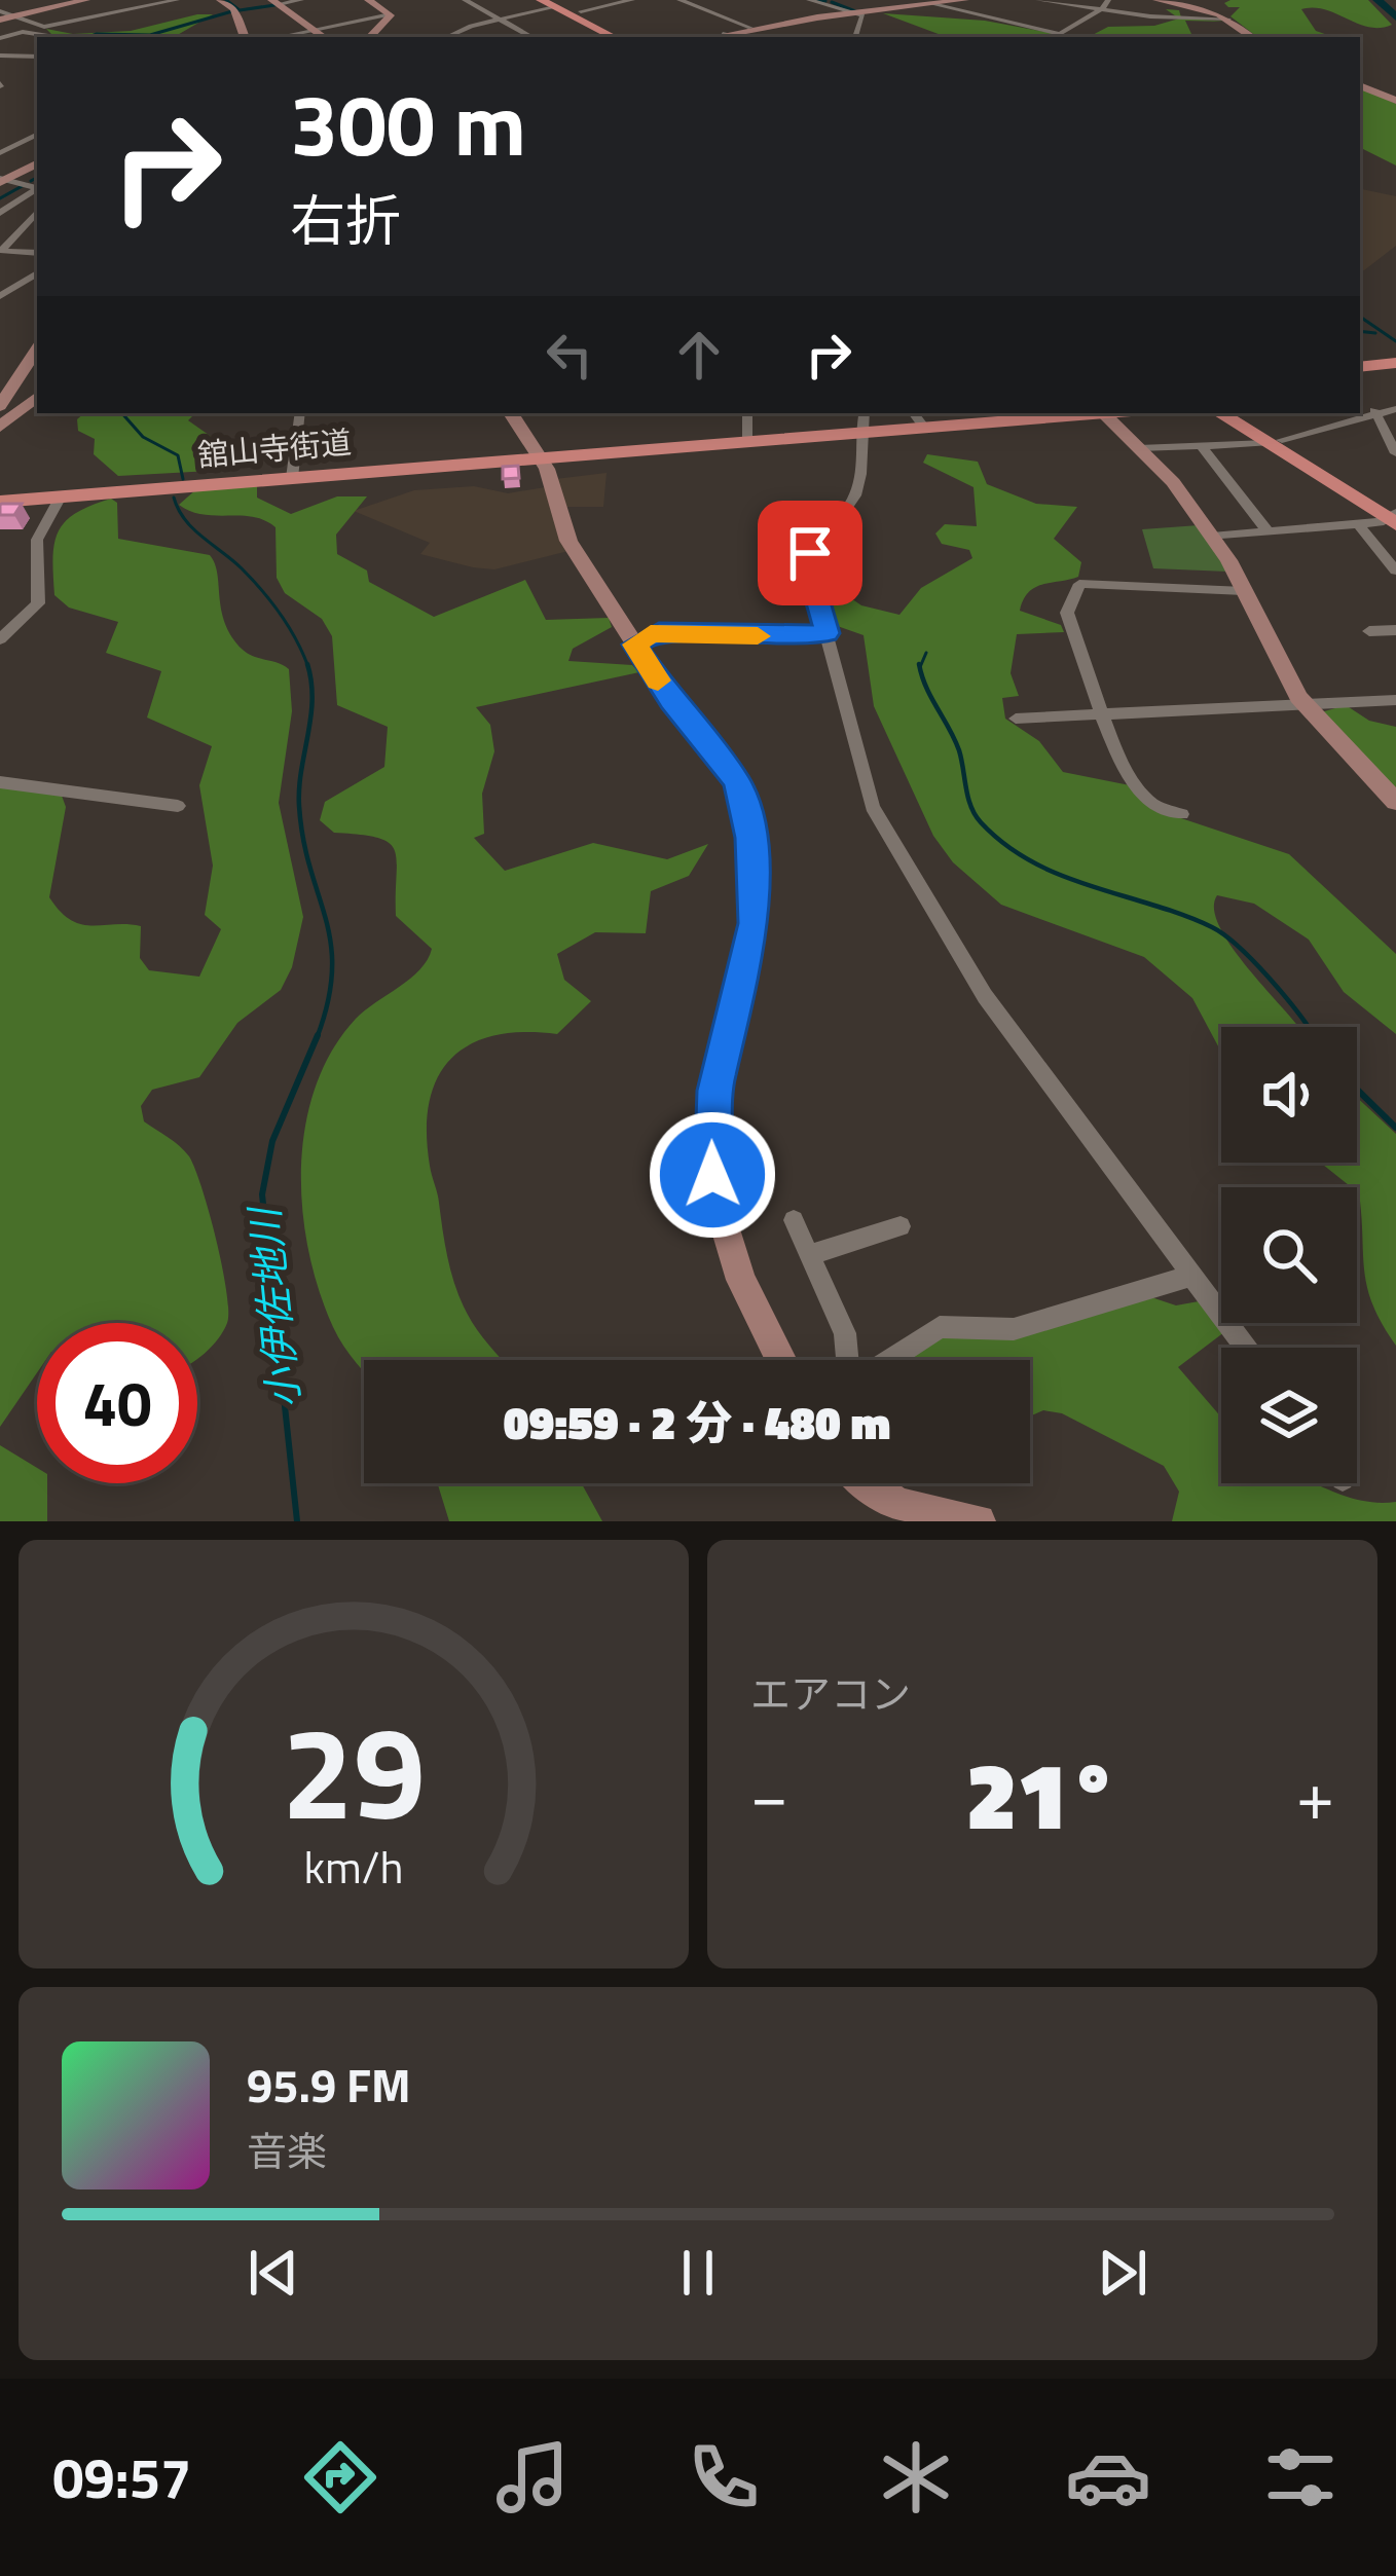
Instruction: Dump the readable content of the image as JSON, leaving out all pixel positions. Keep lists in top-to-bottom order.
{
  "streets": {
    "main road": ["舘山寺街道"]
  },
  "water": ["小伊佐地川"],
  "page": {
    "turn": ["300 m", "右折"],
    "limit": "40",
    "trip": "09:59 · 2 分 · 480 m",
    "tile": "エアコン",
    "heat": ["−", "21°", "+"],
    "song": ["95.9 FM", "音楽"],
    "tabs": "09:57",
    "gauge": ["29", "km/h"]
  }
}
